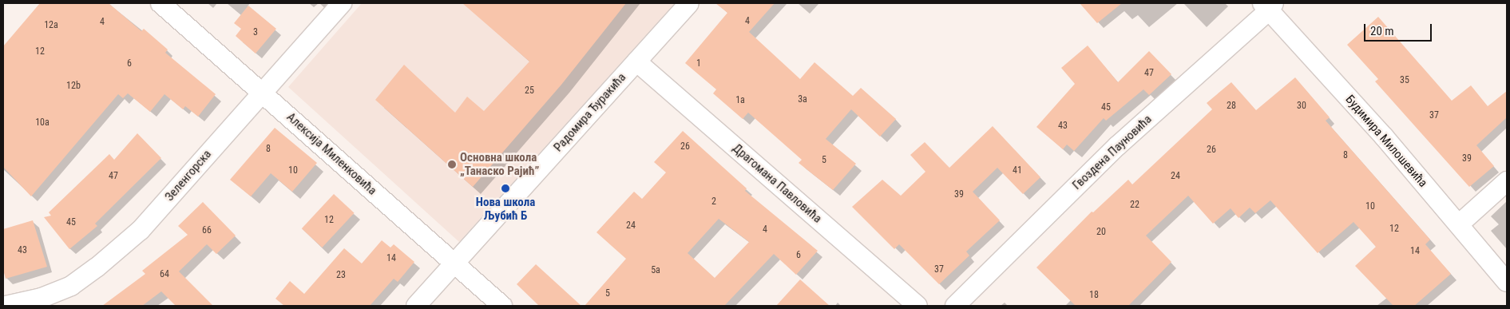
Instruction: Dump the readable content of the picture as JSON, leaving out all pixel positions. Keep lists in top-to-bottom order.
{
  "streets": {
    "street": [
      "Радомира Ђуракића",
      "Будимира Милошевића",
      "Гвоздена Пауновића",
      "Алексија Миленковића",
      "Зеленгорска",
      "Драгомана Павловића"
    ]
  },
  "crossings": [
    ["Радомира Ђуракића", "Алексија Миленковића"],
    ["Радомира Ђуракића", "Драгомана Павловића"],
    ["Будимира Милошевића", "Гвоздена Пауновића"],
    ["Алексија Миленковића", "Зеленгорска"]
  ],
  "places": ["Основна школа „Танаско Рајић”", "Нова школа Љубић Б"],
  "house_numbers": [
    "4",
    "4",
    "12a",
    "3",
    "12",
    "6",
    "1",
    "47",
    "35",
    "12b",
    "25",
    "3a",
    "1a",
    "28",
    "30",
    "45",
    "37",
    "10a",
    "43",
    "26",
    "8",
    "26",
    "8",
    "39",
    "5",
    "10",
    "41",
    "47",
    "24",
    "39",
    "2",
    "22",
    "10",
    "12",
    "45",
    "24",
    "12",
    "4",
    "66",
    "20",
    "43",
    "14",
    "6",
    "14",
    "37",
    "5a",
    "64",
    "23",
    "5",
    "18"
  ],
  "scale_bar": "20 m"
}
